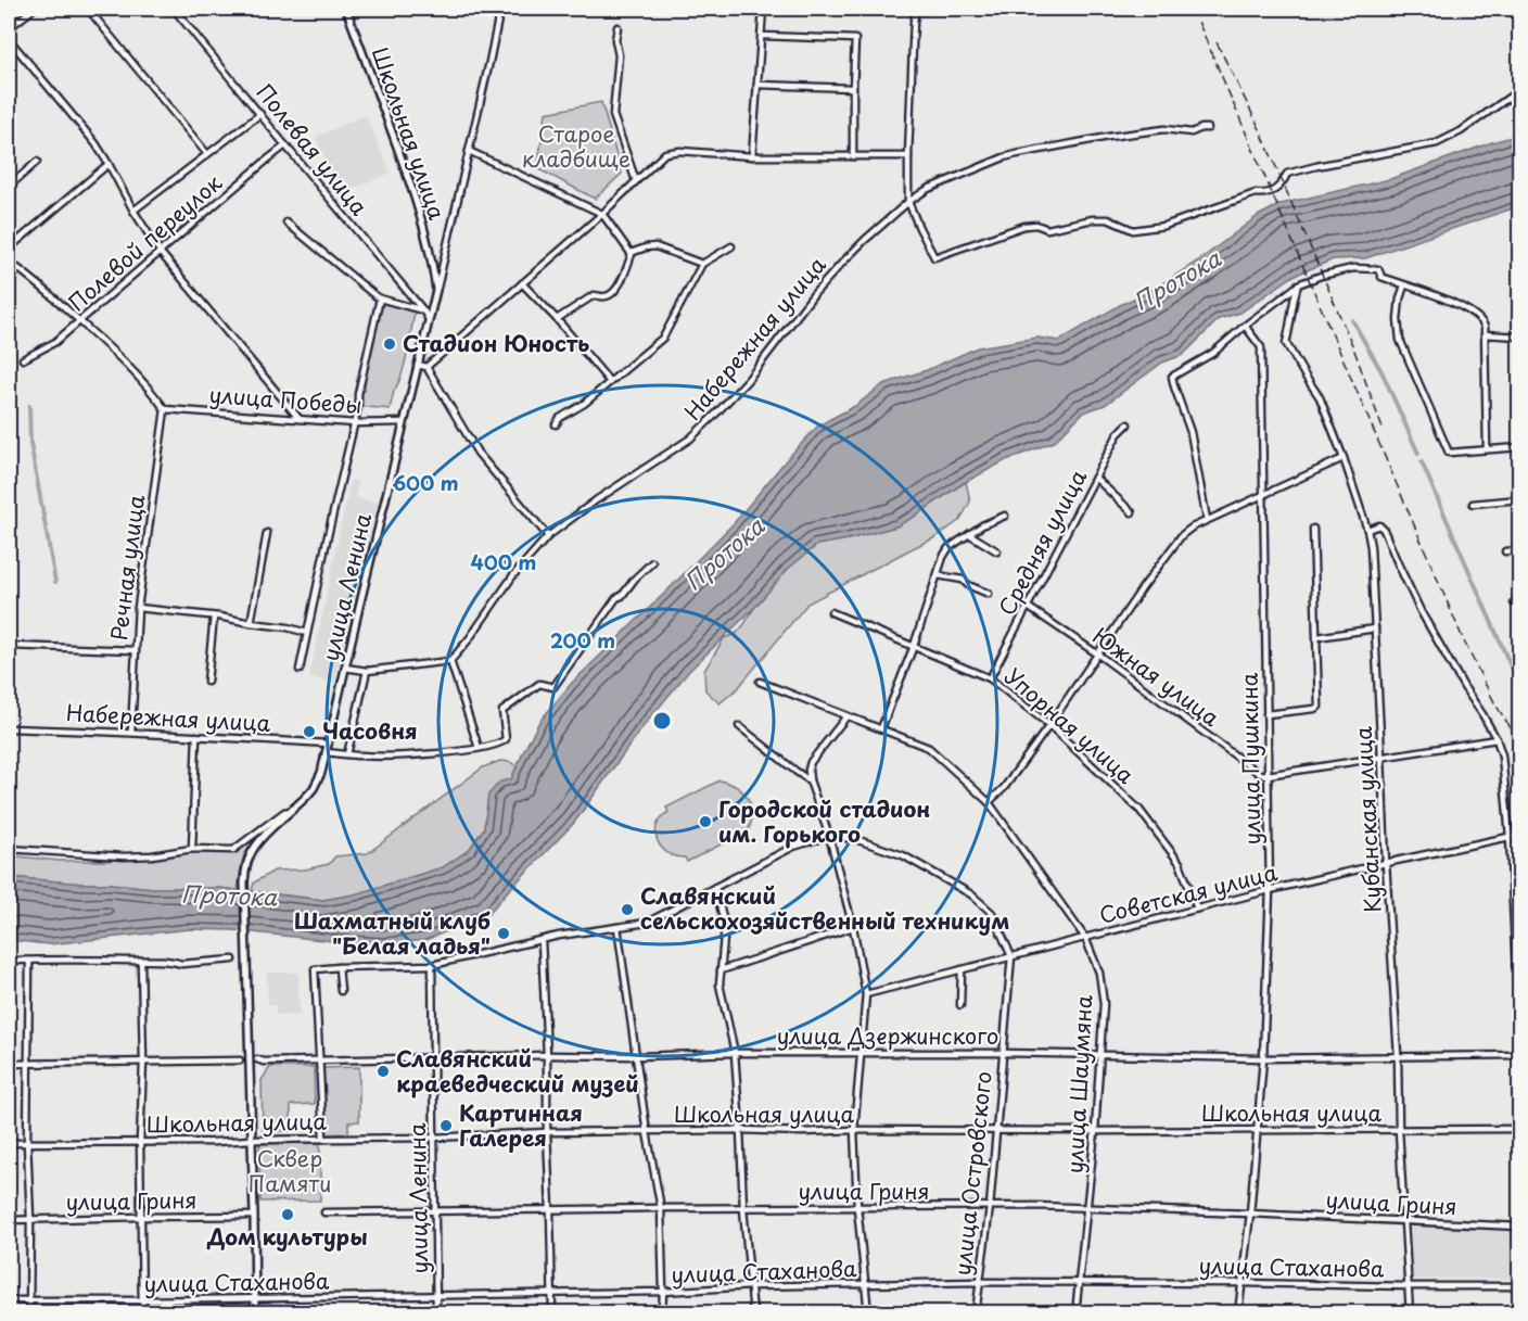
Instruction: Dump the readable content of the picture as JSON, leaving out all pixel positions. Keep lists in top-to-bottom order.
{
  "streets": {
    "main road": ["Школьная улица", "улица Ленина"],
    "street": [
      "Полевая улица",
      "Полевой переулок",
      "Набережная улица",
      "улица Победы",
      "Средняя улица",
      "Речная улица",
      "Южная улица",
      "Упорная улица",
      "улица Пушкина",
      "Кубанская улица",
      "Советская улица",
      "улица Дзержинского",
      "улица Шаумяна",
      "улица Островского",
      "улица Гриня",
      "улица Стаханова"
    ]
  },
  "crossings": [
    ["Школьная улица", "улица Ленина"],
    ["Школьная улица", "улица Пушкина"],
    ["Школьная улица", "Кубанская улица"],
    ["Школьная улица", "улица Шаумяна"],
    ["Школьная улица", "улица Островского"],
    ["Полевая улица", "Полевой переулок"],
    ["Полевая улица", "улица Ленина"],
    ["Набережная улица", "Речная улица"],
    ["Набережная улица", "улица Ленина"],
    ["улица Победы", "Речная улица"],
    ["улица Победы", "улица Ленина"],
    ["Средняя улица", "Южная улица"],
    ["Средняя улица", "Упорная улица"],
    ["улица Ленина", "улица Дзержинского"],
    ["улица Ленина", "улица Гриня"],
    ["улица Ленина", "улица Стаханова"],
    ["Южная улица", "улица Пушкина"],
    ["Упорная улица", "Советская улица"],
    ["улица Пушкина", "Советская улица"],
    ["улица Пушкина", "улица Дзержинского"],
    ["улица Пушкина", "улица Гриня"],
    ["улица Пушкина", "улица Стаханова"],
    ["Кубанская улица", "Советская улица"],
    ["Кубанская улица", "улица Дзержинского"],
    ["Кубанская улица", "улица Гриня"],
    ["Кубанская улица", "улица Стаханова"],
    ["Советская улица", "улица Шаумяна"],
    ["Советская улица", "улица Островского"],
    ["улица Дзержинского", "улица Шаумяна"],
    ["улица Дзержинского", "улица Островского"],
    ["улица Шаумяна", "улица Гриня"],
    ["улица Шаумяна", "улица Стаханова"],
    ["улица Островского", "улица Гриня"],
    ["улица Островского", "улица Стаханова"]
  ],
  "water": ["Протока"],
  "parks": ["Старое кладбище", "Сквер Памяти"],
  "places": [
    "Стадион Юность",
    "Часовня",
    "Городской cтадион им. Горького",
    "Славянский сельскохозяйственный техникум",
    "Шахматный клуб \"Белая ладья\"",
    "Славянский краеведческий музей",
    "Картинная Галерея",
    "Дом культуры"
  ],
  "rings": ["600 m", "400 m", "200 m"]
}
